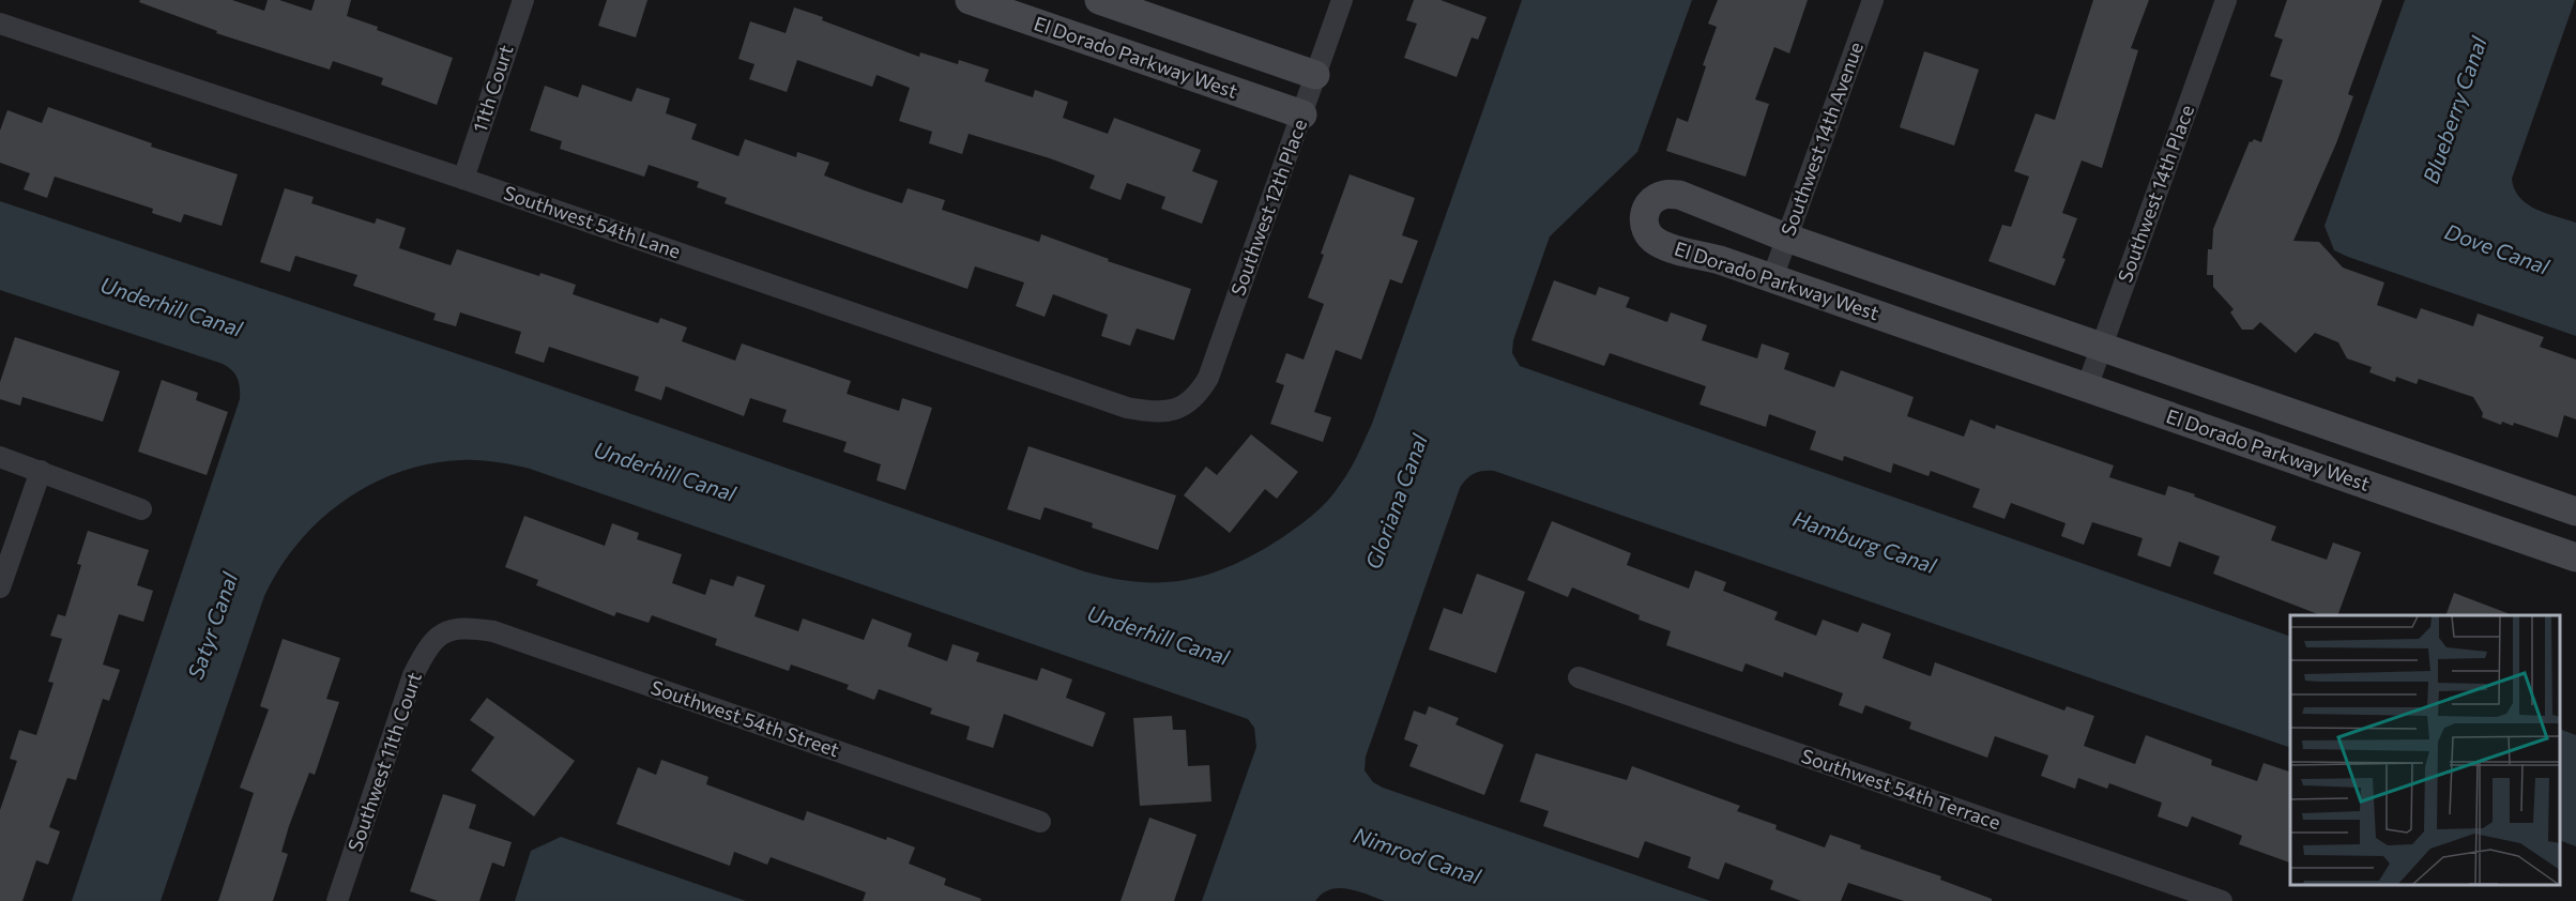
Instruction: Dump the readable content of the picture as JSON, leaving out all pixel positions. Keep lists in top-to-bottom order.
{
  "streets": {
    "street": [
      "El Dorado Parkway West",
      "11th Court",
      "Southwest 14th Avenue",
      "Southwest 14th Place",
      "Southwest 12th Place",
      "Southwest 54th Lane",
      "Southwest 54th Street",
      "Southwest 11th Court",
      "Southwest 54th Terrace"
    ]
  },
  "crossings": [
    ["El Dorado Parkway West", "Southwest 14th Avenue"],
    ["El Dorado Parkway West", "Southwest 14th Place"],
    ["El Dorado Parkway West", "Southwest 12th Place"],
    ["11th Court", "Southwest 54th Lane"],
    ["Southwest 12th Place", "Southwest 54th Lane"],
    ["Southwest 54th Street", "Southwest 11th Court"]
  ],
  "water": [
    "Blueberry Canal",
    "Dove Canal",
    "Underhill Canal",
    "Gloriana Canal",
    "Hamburg Canal",
    "Satyr Canal",
    "Nimrod Canal"
  ]
}
